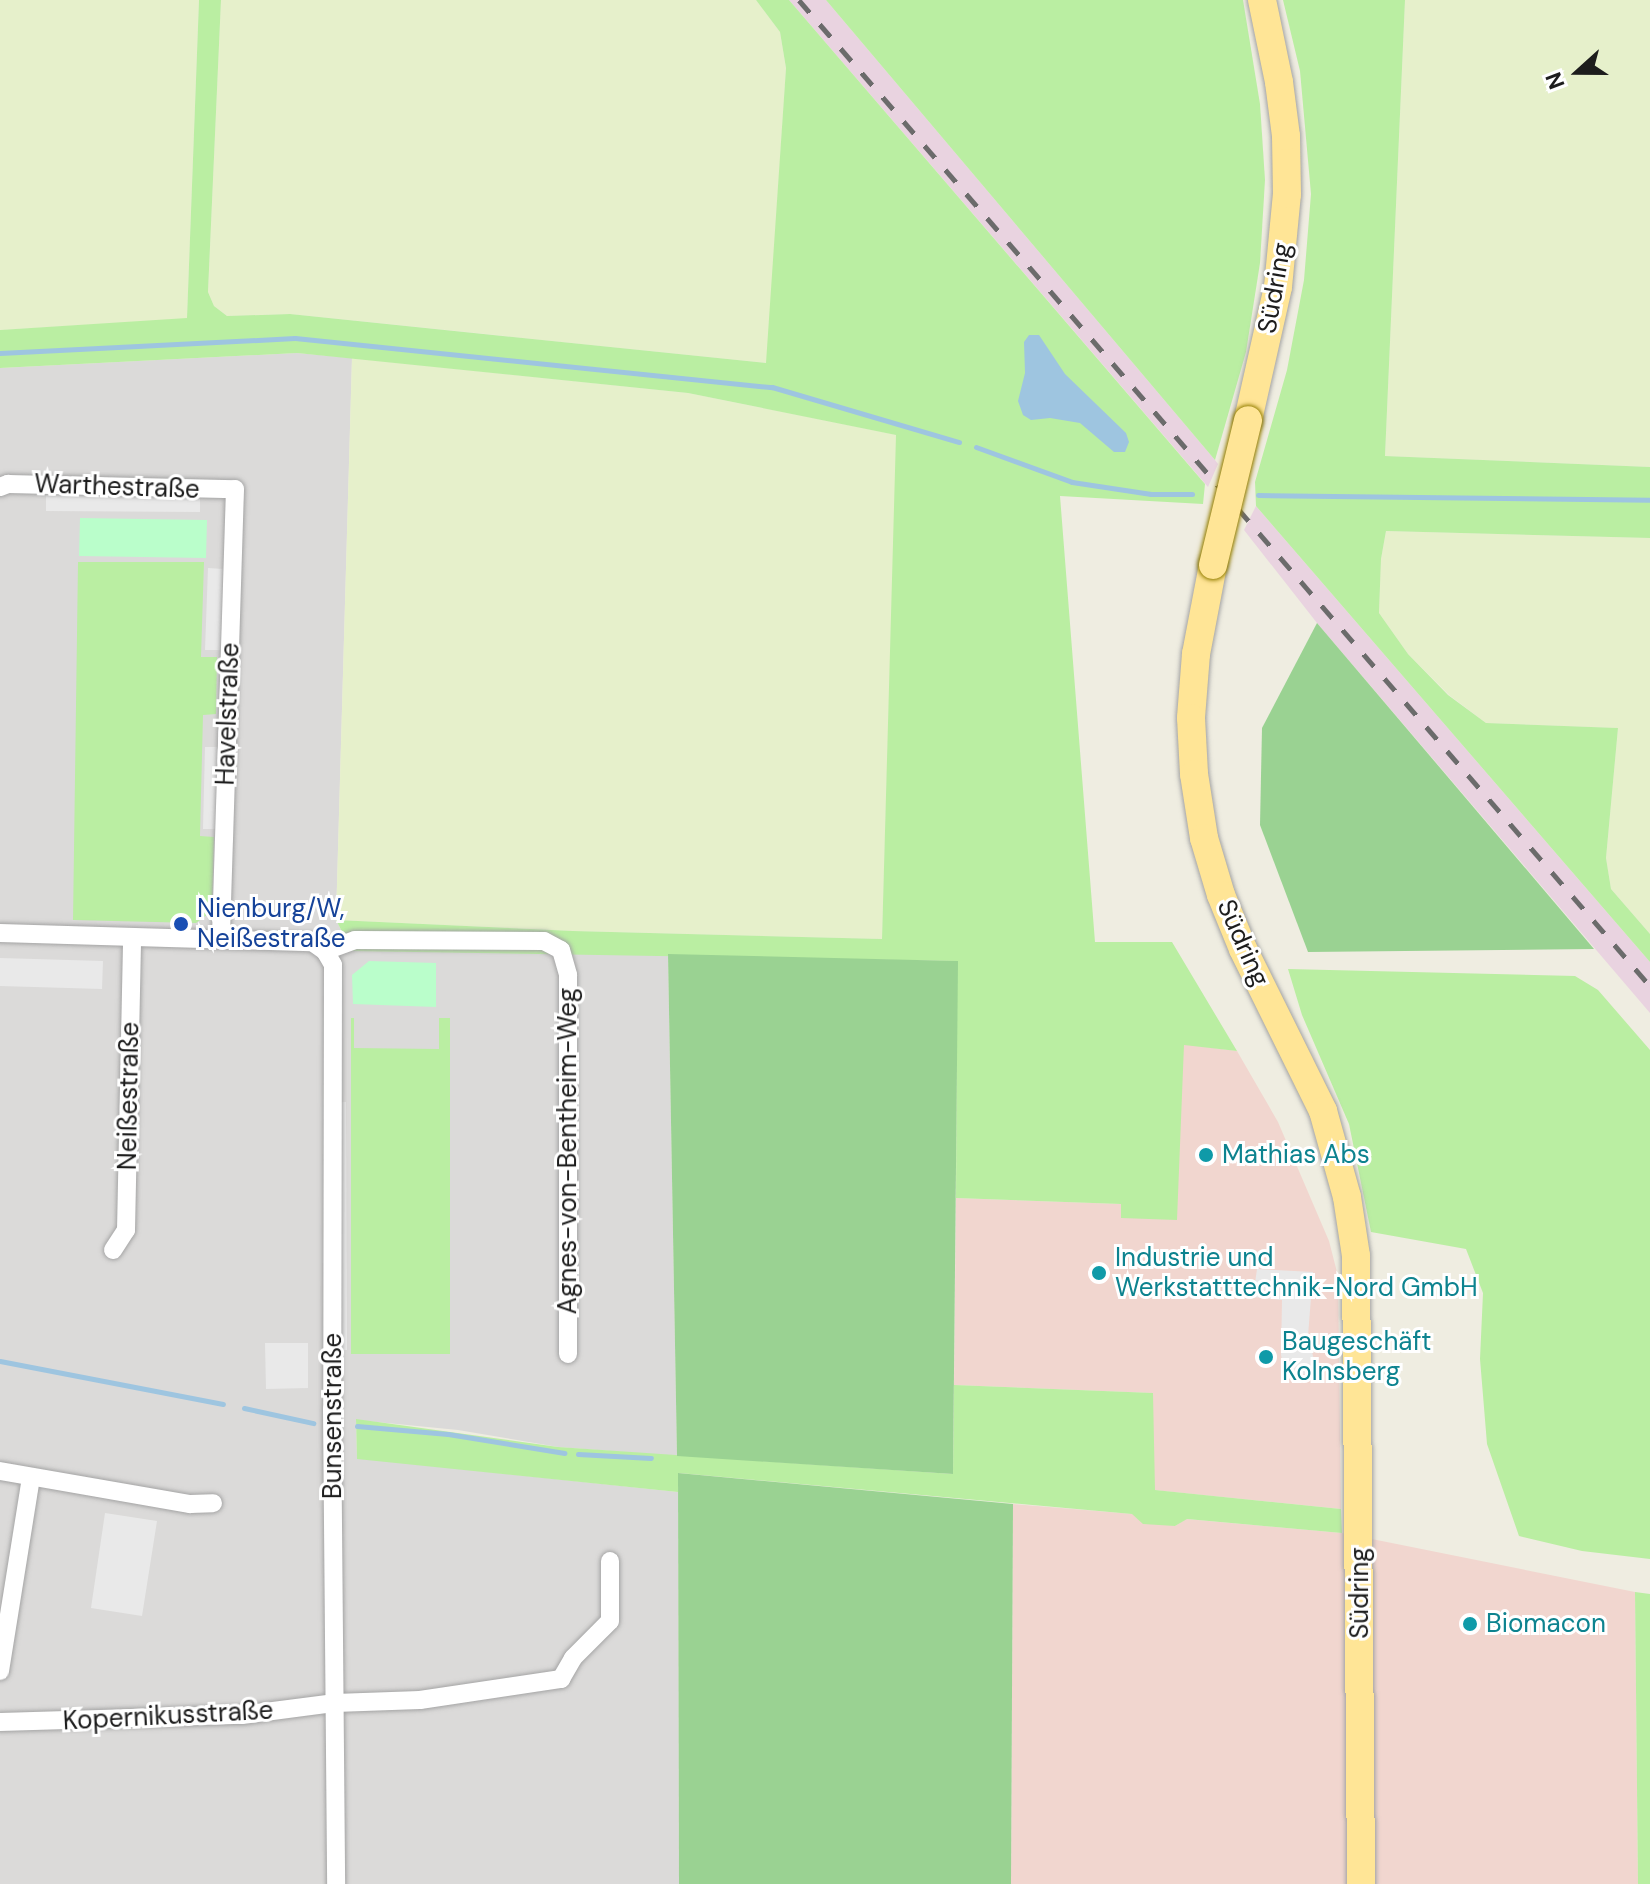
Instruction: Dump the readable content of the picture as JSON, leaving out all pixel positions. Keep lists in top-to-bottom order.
{
  "streets": {
    "main road": ["Südring"],
    "street": [
      "Warthestraße",
      "Havelstraße",
      "Neißestraße",
      "Agnes-von-Bentheim-Weg",
      "Bunsenstraße",
      "Kopernikusstraße"
    ]
  },
  "crossings": [
    ["Warthestraße", "Havelstraße"],
    ["Agnes-von-Bentheim-Weg", "Bunsenstraße"],
    ["Bunsenstraße", "Kopernikusstraße"]
  ],
  "places": [
    "Nienburg/W, Neißestraße",
    "Mathias Abs",
    "Industrie und Werkstatttechnik-Nord GmbH",
    "Baugeschäft Kolnsberg",
    "Biomacon"
  ],
  "north": "left"
}
